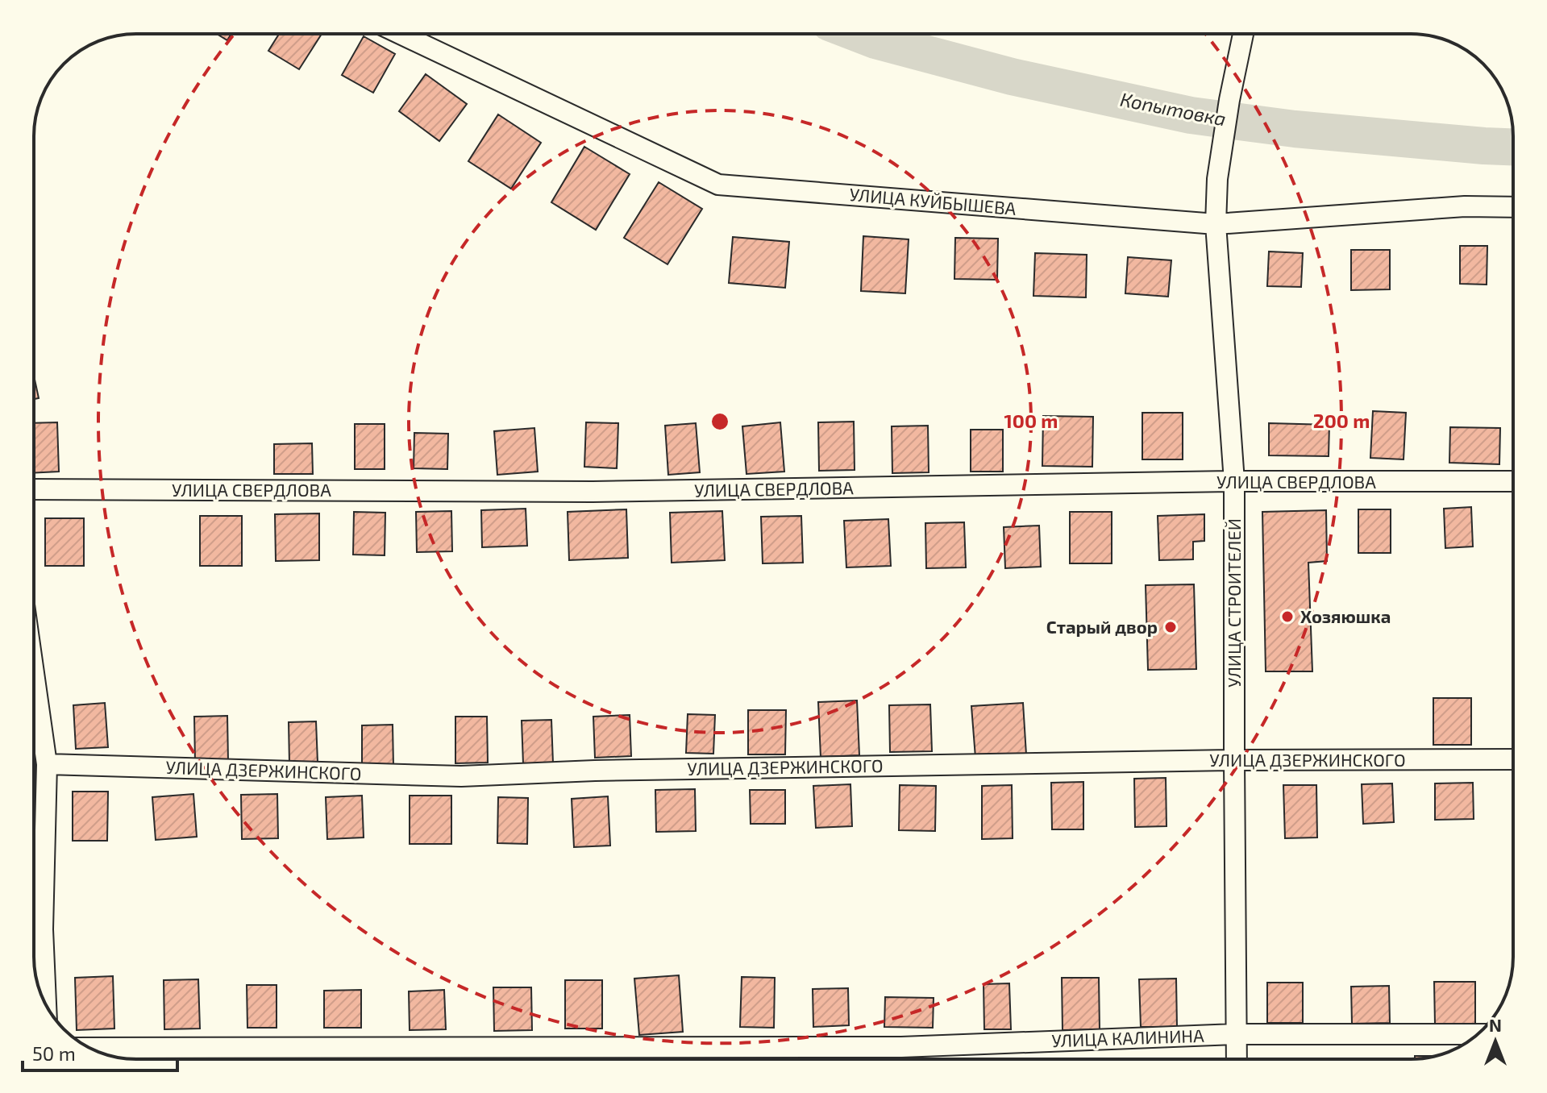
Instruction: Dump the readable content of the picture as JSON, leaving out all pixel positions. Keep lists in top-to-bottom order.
{
  "streets": {
    "street": [
      "УЛИЦА КУЙБЫШЕВА",
      "УЛИЦА СВЕРДЛОВА",
      "УЛИЦА СТРОИТЕЛЕЙ",
      "УЛИЦА ДЗЕРЖИНСКОГО",
      "УЛИЦА КАЛИНИНА"
    ]
  },
  "crossings": [
    ["УЛИЦА КУЙБЫШЕВА", "УЛИЦА СТРОИТЕЛЕЙ"],
    ["УЛИЦА СВЕРДЛОВА", "УЛИЦА СТРОИТЕЛЕЙ"],
    ["УЛИЦА СТРОИТЕЛЕЙ", "УЛИЦА ДЗЕРЖИНСКОГО"],
    ["УЛИЦА СТРОИТЕЛЕЙ", "УЛИЦА КАЛИНИНА"]
  ],
  "water": ["Копытовка"],
  "places": ["Хозяюшка", "Старый двор"],
  "scale_bar": "50 m",
  "north": "top",
  "rings": ["100 m", "200 m"]
}
